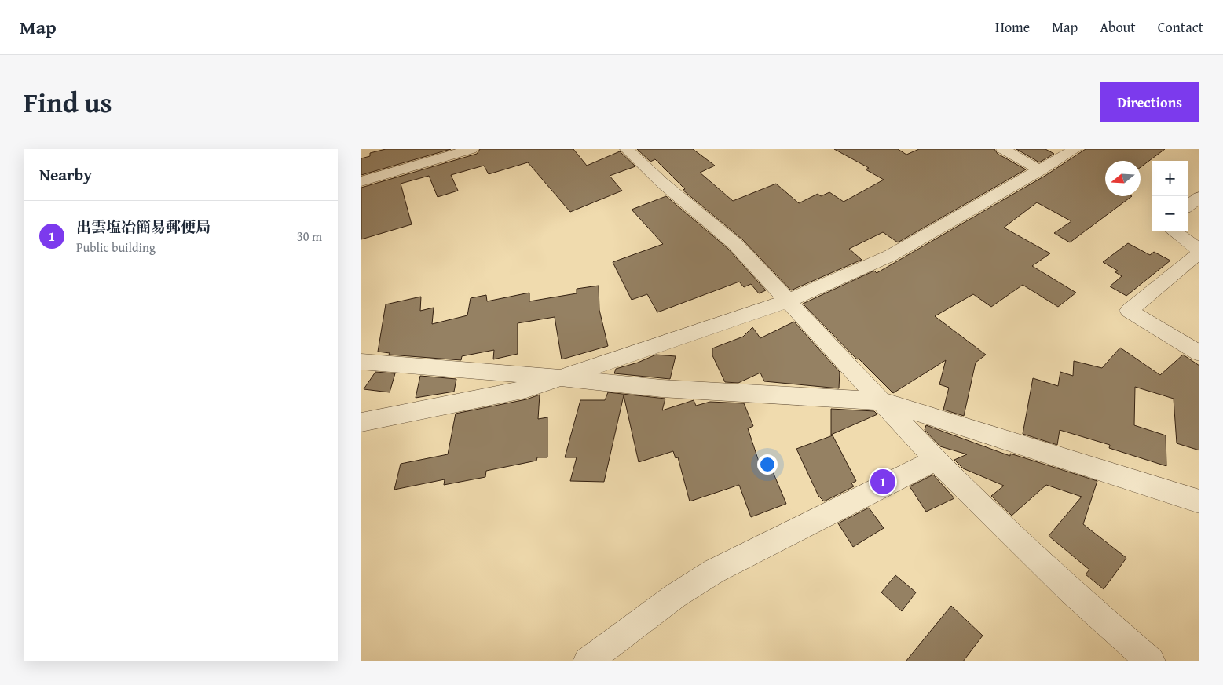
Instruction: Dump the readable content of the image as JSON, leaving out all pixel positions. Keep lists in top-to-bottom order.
{
  "north": "left",
  "page": {
    "header": "Map",
    "nav": [
      "Home",
      "Map",
      "About",
      "Contact"
    ],
    "title": "Find us",
    "buttons": "Directions",
    "heading": "Nearby",
    "map_buttons": ["+", "−"],
    "list": [
      {
        "mark": "1",
        "name": "出雲塩冶簡易郵便局",
        "note": "Public building",
        "value": "30 m"
      }
    ],
    "pins": "1"
  }
}
